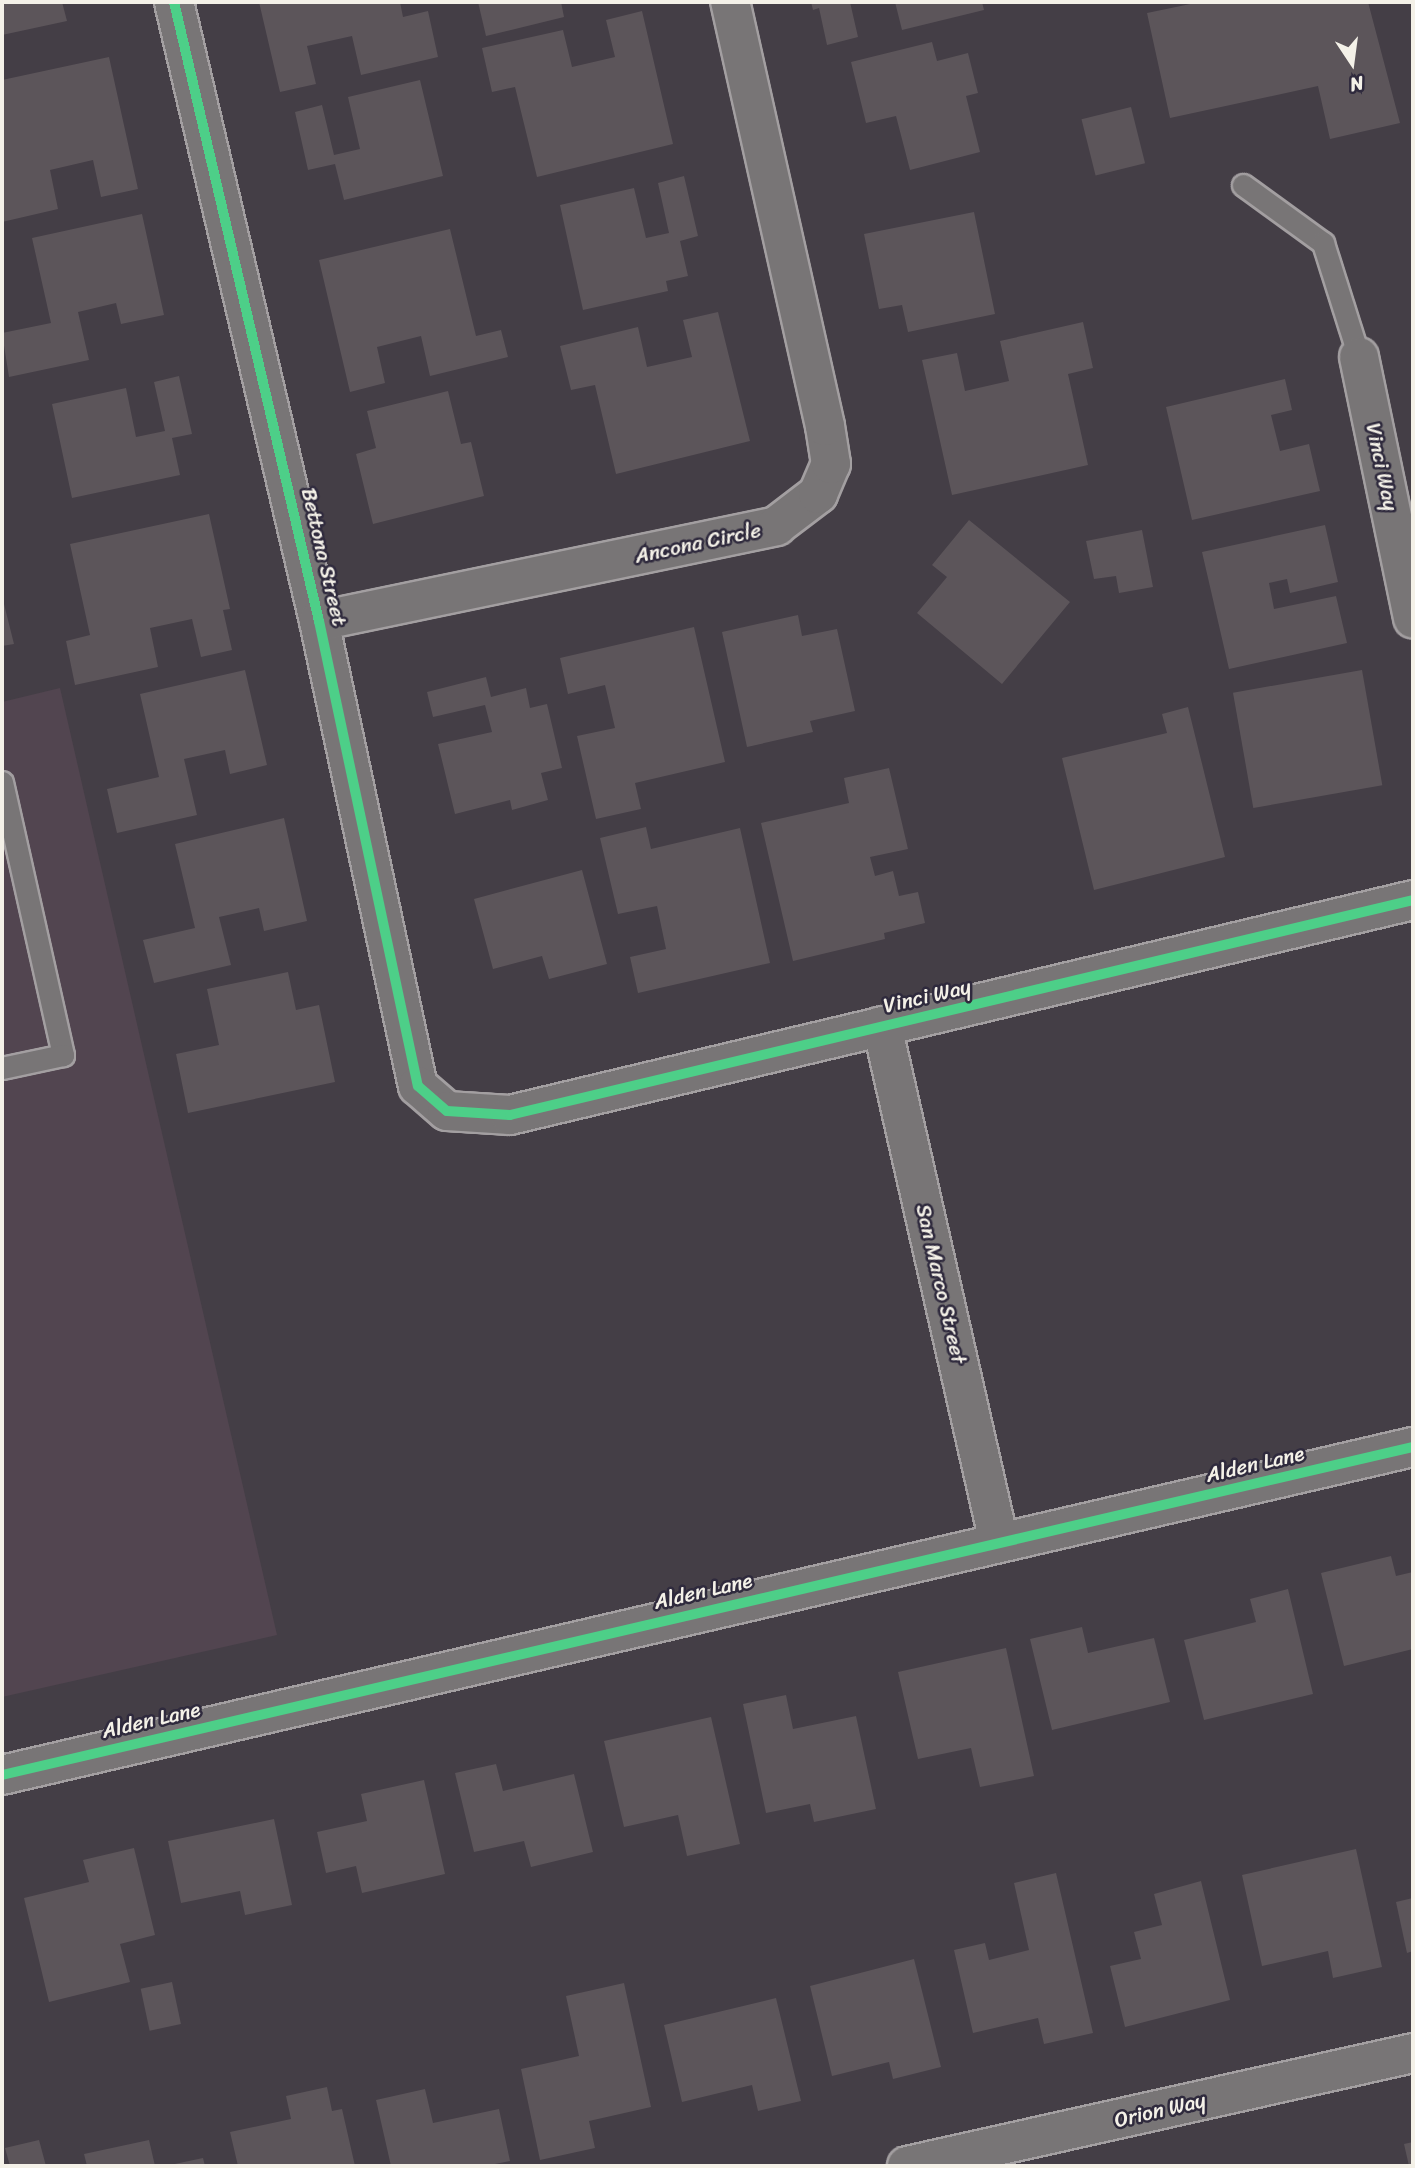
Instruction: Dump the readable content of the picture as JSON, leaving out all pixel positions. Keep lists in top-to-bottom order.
{
  "streets": {
    "street": [
      "Vinci Way",
      "Ancona Circle",
      "Bettona Street",
      "San Marco Street",
      "Alden Lane",
      "Orion Way"
    ]
  },
  "crossings": [
    ["Vinci Way", "Bettona Street"],
    ["Vinci Way", "San Marco Street"],
    ["Ancona Circle", "Bettona Street"],
    ["San Marco Street", "Alden Lane"]
  ],
  "north": "bottom"
}
